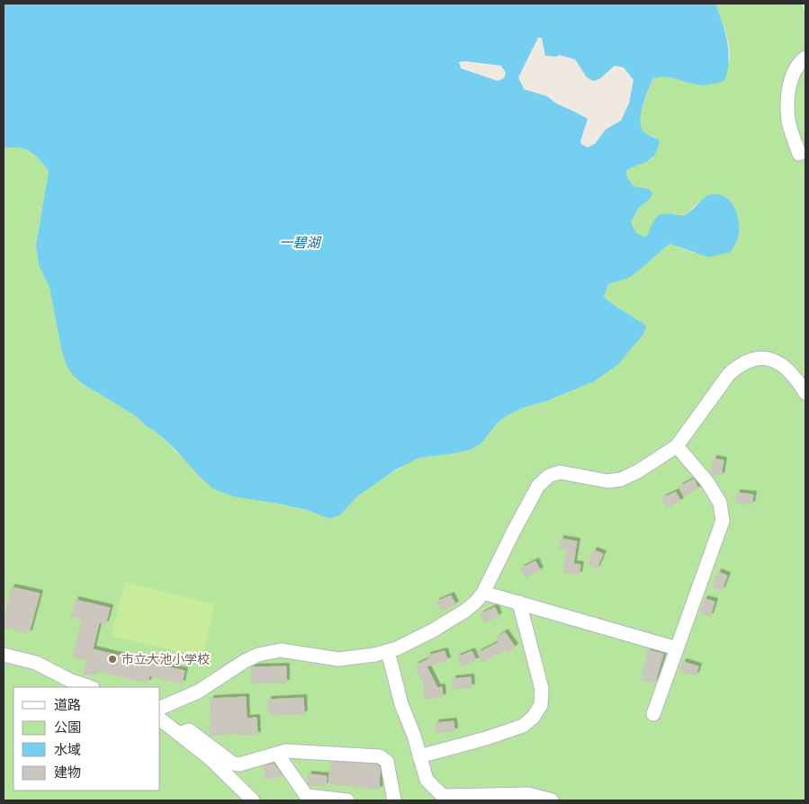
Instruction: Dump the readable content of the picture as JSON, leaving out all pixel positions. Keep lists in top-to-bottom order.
{
  "water": ["一碧湖"],
  "places": ["市立大池小学校"],
  "legend": [
    "道路",
    "公園",
    "水域",
    "建物"
  ]
}
